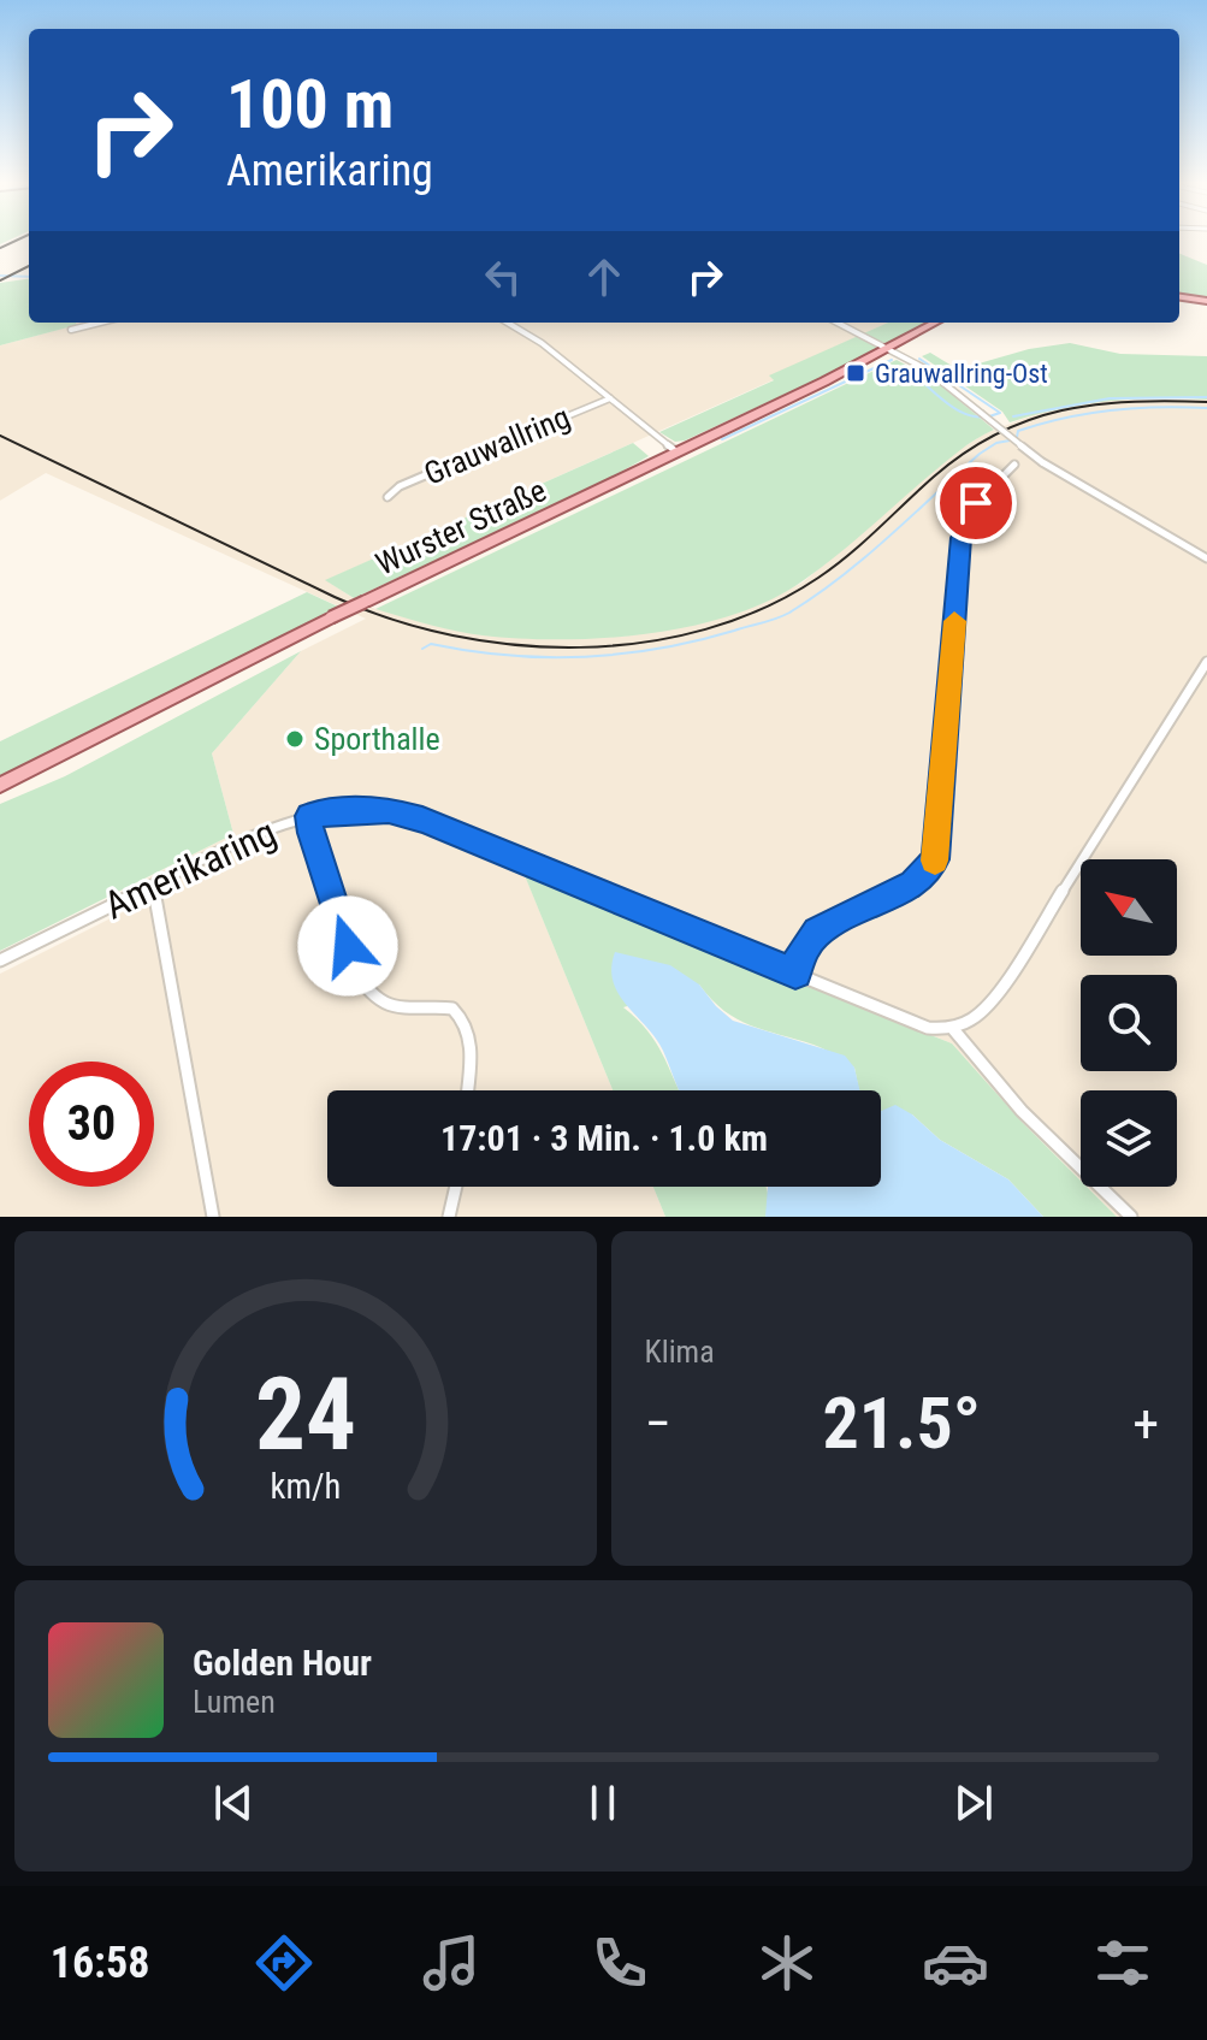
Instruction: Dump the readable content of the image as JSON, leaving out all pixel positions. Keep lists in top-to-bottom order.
{
  "streets": {
    "main road": ["Wurster Straße"],
    "street": ["Grauwallring", "Amerikaring"]
  },
  "crossings": [
    ["Grauwallring", "Wurster Straße"]
  ],
  "places": {
    "transit": ["Grauwallring-Ost"],
    "other": ["Sporthalle"]
  },
  "north": "top left",
  "page": {
    "turn": ["100 m", "Amerikaring"],
    "limit": "30",
    "trip": "17:01 · 3 Min. · 1.0 km",
    "tile": "Klima",
    "heat": ["−", "21.5°", "+"],
    "song": ["Golden Hour", "Lumen"],
    "tabs": "16:58",
    "gauge": ["24", "km/h"]
  }
}
